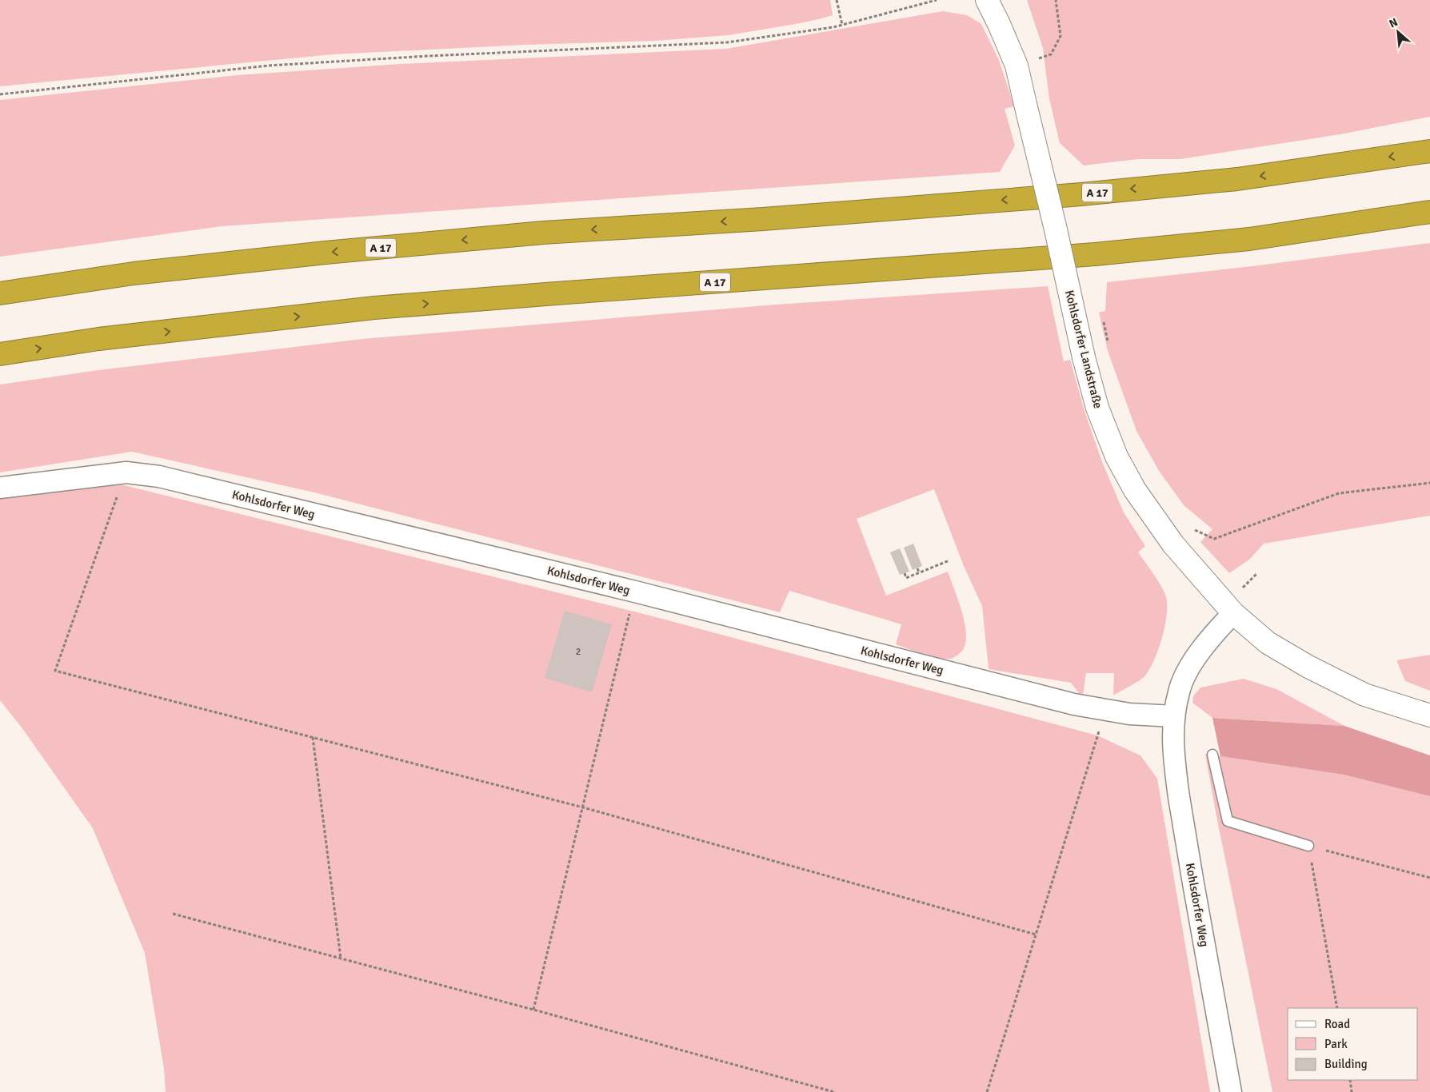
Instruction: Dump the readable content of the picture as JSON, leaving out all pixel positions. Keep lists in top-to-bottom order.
{
  "streets": {
    "highway": ["A 17"],
    "street": ["Kohlsdorfer Landstraße", "Kohlsdorfer Weg"]
  },
  "crossings": [
    ["Kohlsdorfer Landstraße", "Kohlsdorfer Weg"]
  ],
  "house_numbers": ["2"],
  "legend": ["Road", "Park", "Building"],
  "north": "top left"
}
